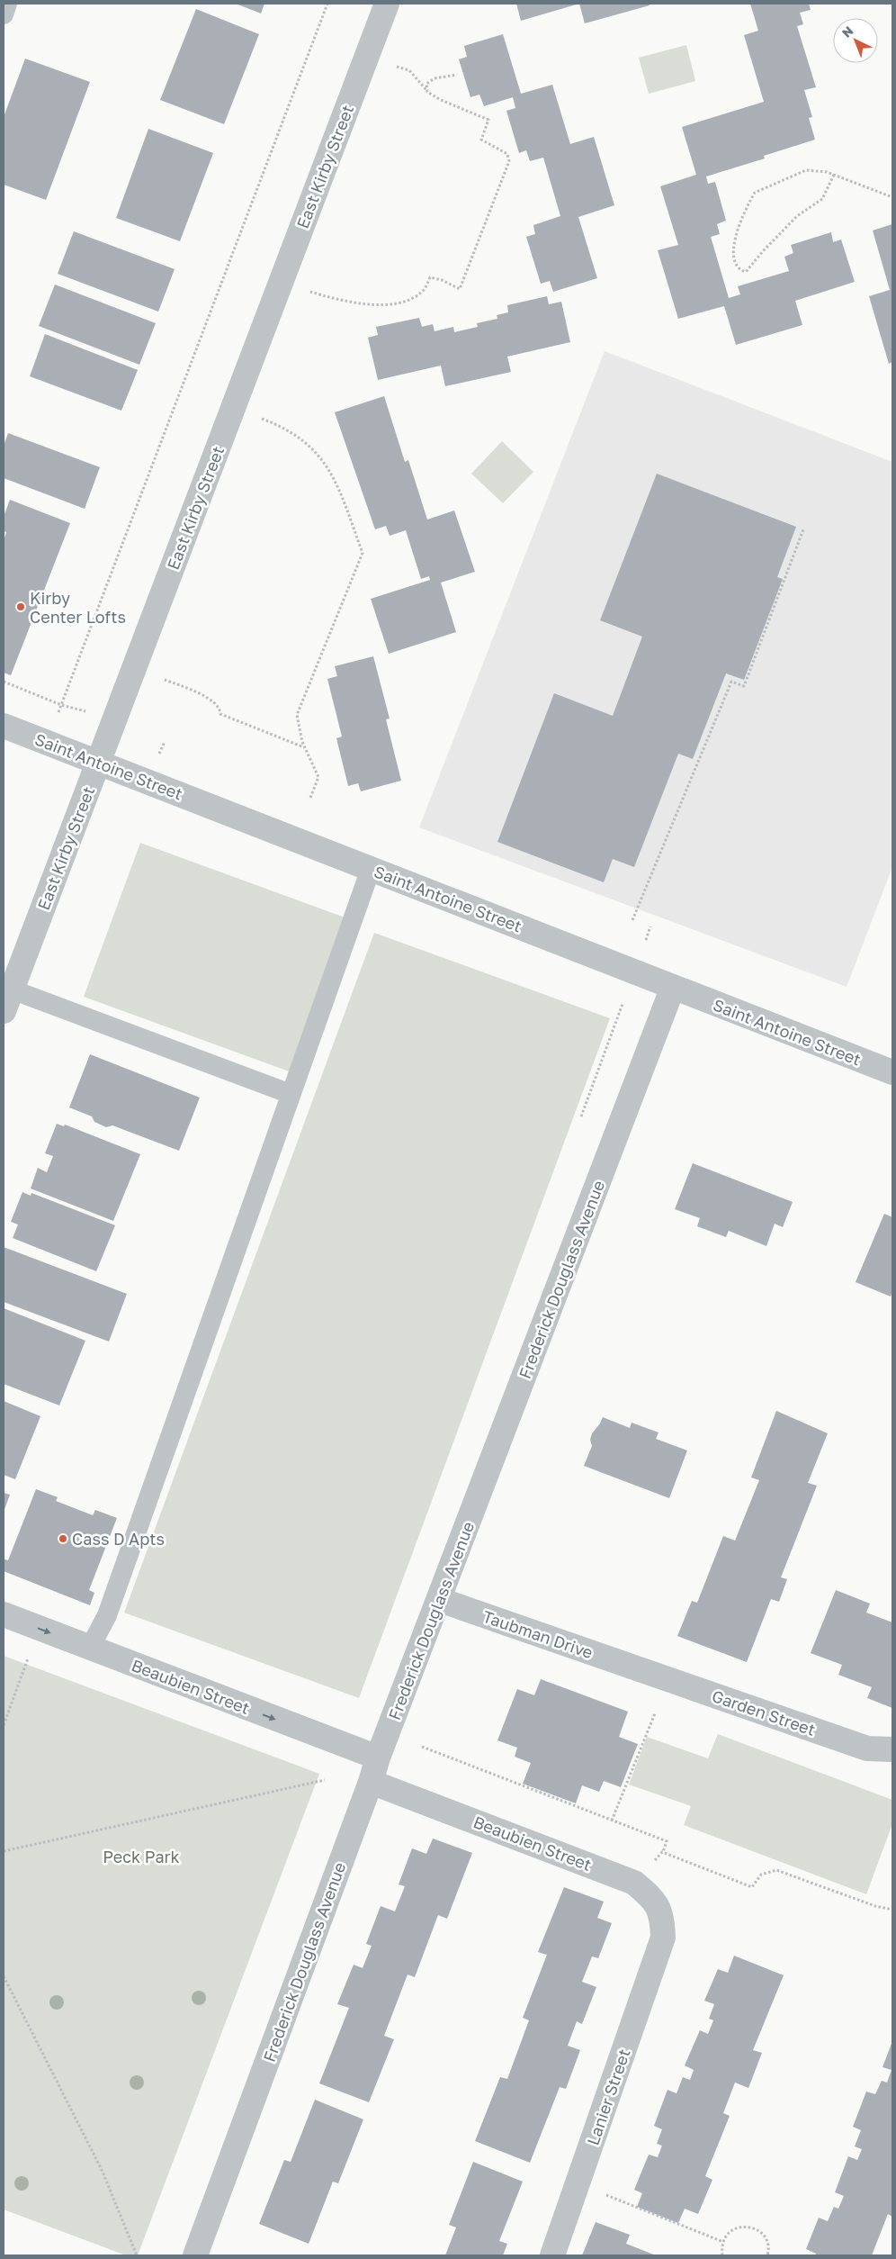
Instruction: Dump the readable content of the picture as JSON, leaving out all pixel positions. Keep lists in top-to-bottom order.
{
  "streets": {
    "street": [
      "East Kirby Street",
      "Saint Antoine Street",
      "Frederick Douglass Avenue",
      "Taubman Drive",
      "Beaubien Street",
      "Garden Street",
      "Lanier Street"
    ]
  },
  "crossings": [
    ["East Kirby Street", "Saint Antoine Street"],
    ["Saint Antoine Street", "Frederick Douglass Avenue"],
    ["Frederick Douglass Avenue", "Taubman Drive"],
    ["Frederick Douglass Avenue", "Beaubien Street"],
    ["Taubman Drive", "Garden Street"],
    ["Beaubien Street", "Lanier Street"]
  ],
  "one_way": ["Beaubien Street"],
  "parks": ["Peck Park"],
  "places": ["Kirby Center Lofts", "Cass D Apts"],
  "north": "top left"
}
